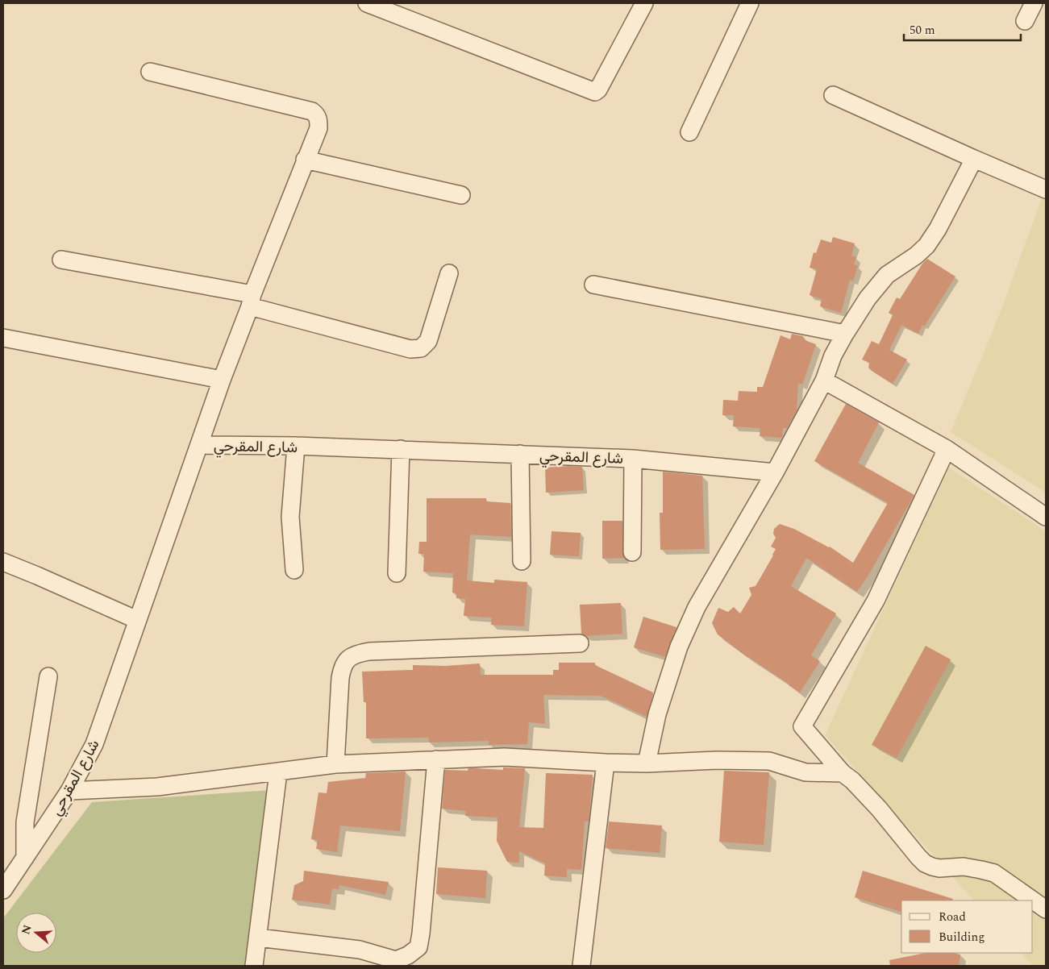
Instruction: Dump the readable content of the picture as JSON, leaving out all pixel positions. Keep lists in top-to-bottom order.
{
  "streets": {
    "street": ["شارع المقرحي"]
  },
  "legend": ["Road", "Building"],
  "scale_bar": "50 m",
  "north": "left"
}
